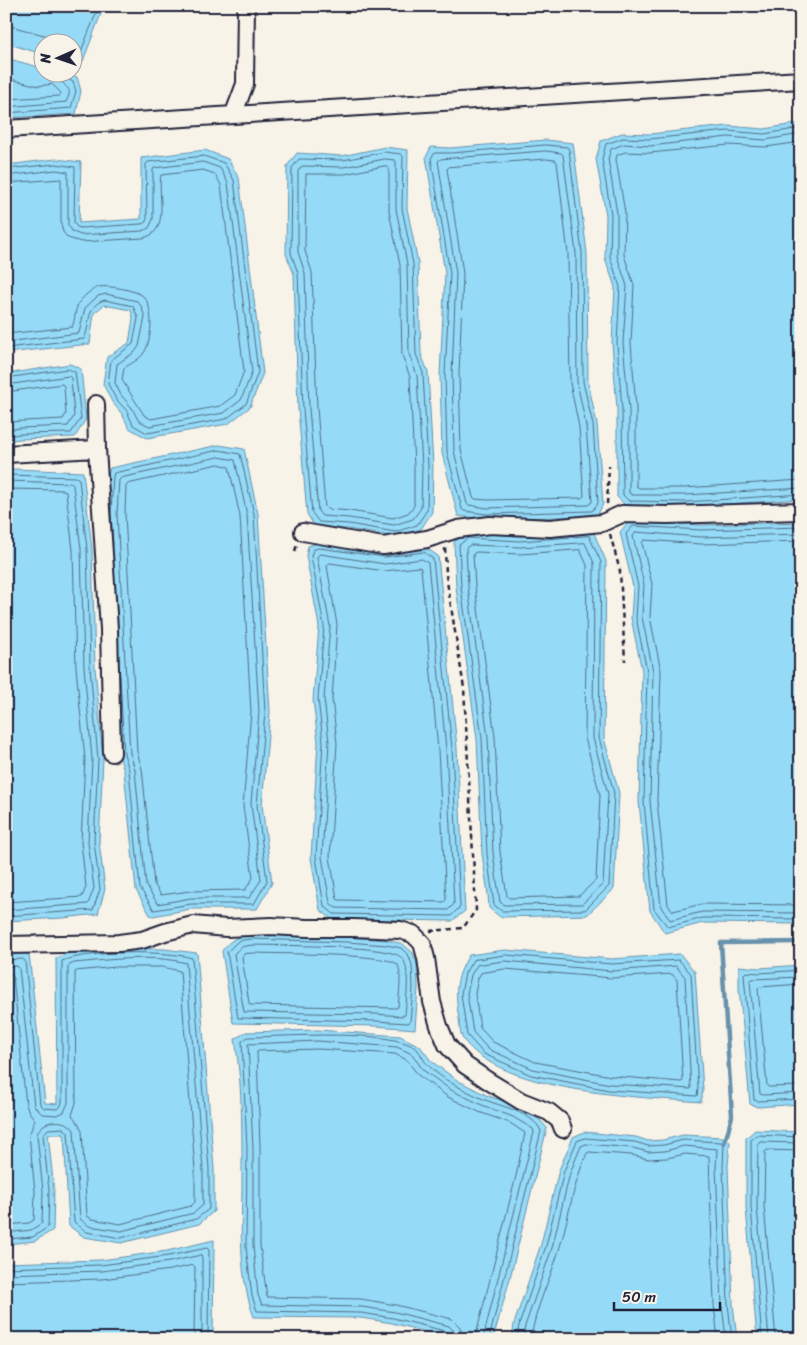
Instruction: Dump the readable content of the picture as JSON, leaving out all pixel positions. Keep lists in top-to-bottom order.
{
  "scale_bar": "50 m",
  "north": "left"
}
